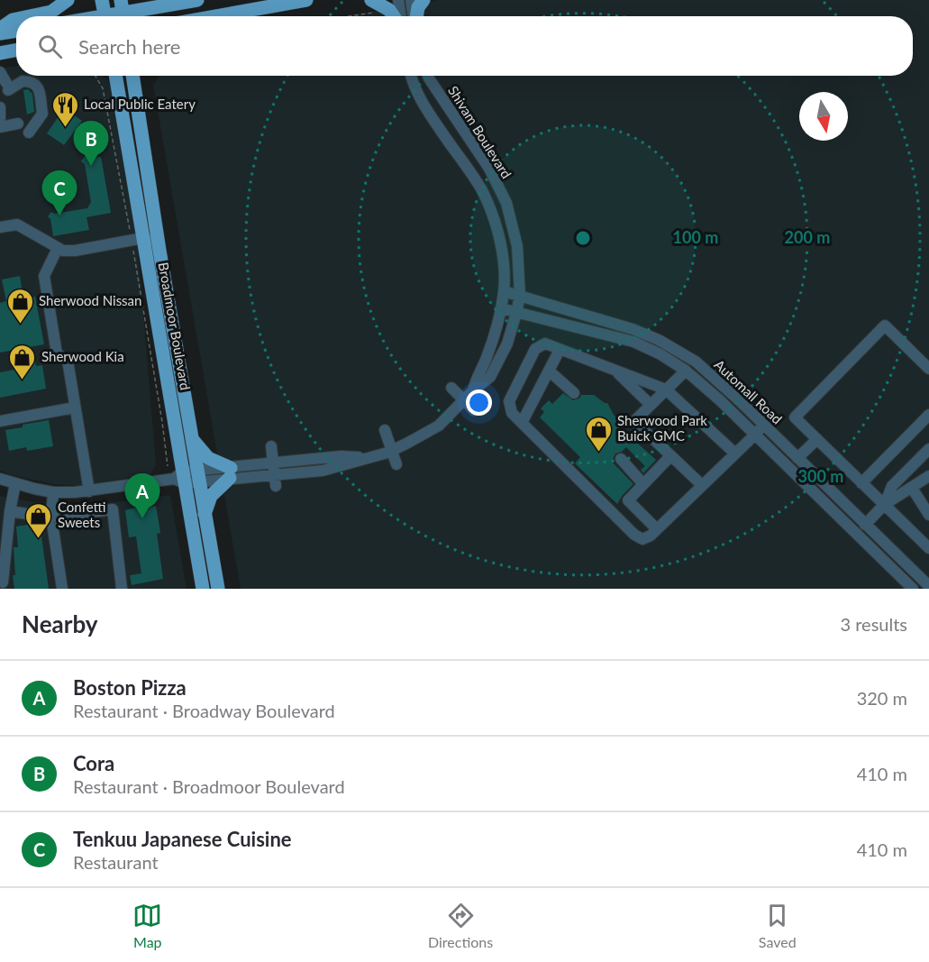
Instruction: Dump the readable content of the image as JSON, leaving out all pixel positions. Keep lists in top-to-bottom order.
{
  "streets": {
    "main road": ["Broadmoor Boulevard"],
    "street": ["Shivam Boulevard", "Automall Road"]
  },
  "crossings": [
    ["Shivam Boulevard", "Broadmoor Boulevard"],
    ["Shivam Boulevard", "Automall Road"]
  ],
  "places": {
    "restaurant": ["Local Public Eatery"],
    "shop": [
      "Sherwood Nissan",
      "Sherwood Kia",
      "Sherwood Park Buick GMC",
      "Confetti Sweets"
    ]
  },
  "north": "bottom",
  "page": {
    "search": "Search here",
    "pins": ["B", "C", "A"],
    "heading": ["Nearby", "3 results"],
    "list": [
      {
        "mark": "A",
        "name": "Boston Pizza",
        "note": "Restaurant · Broadway Boulevard",
        "value": "320 m"
      },
      {
        "mark": "B",
        "name": "Cora",
        "note": "Restaurant · Broadmoor Boulevard",
        "value": "410 m"
      },
      {
        "mark": "C",
        "name": "Tenkuu Japanese Cuisine",
        "note": "Restaurant",
        "value": "410 m"
      }
    ],
    "nav": ["Map", "Directions", "Saved"]
  },
  "rings": ["100 m", "200 m", "300 m"]
}
